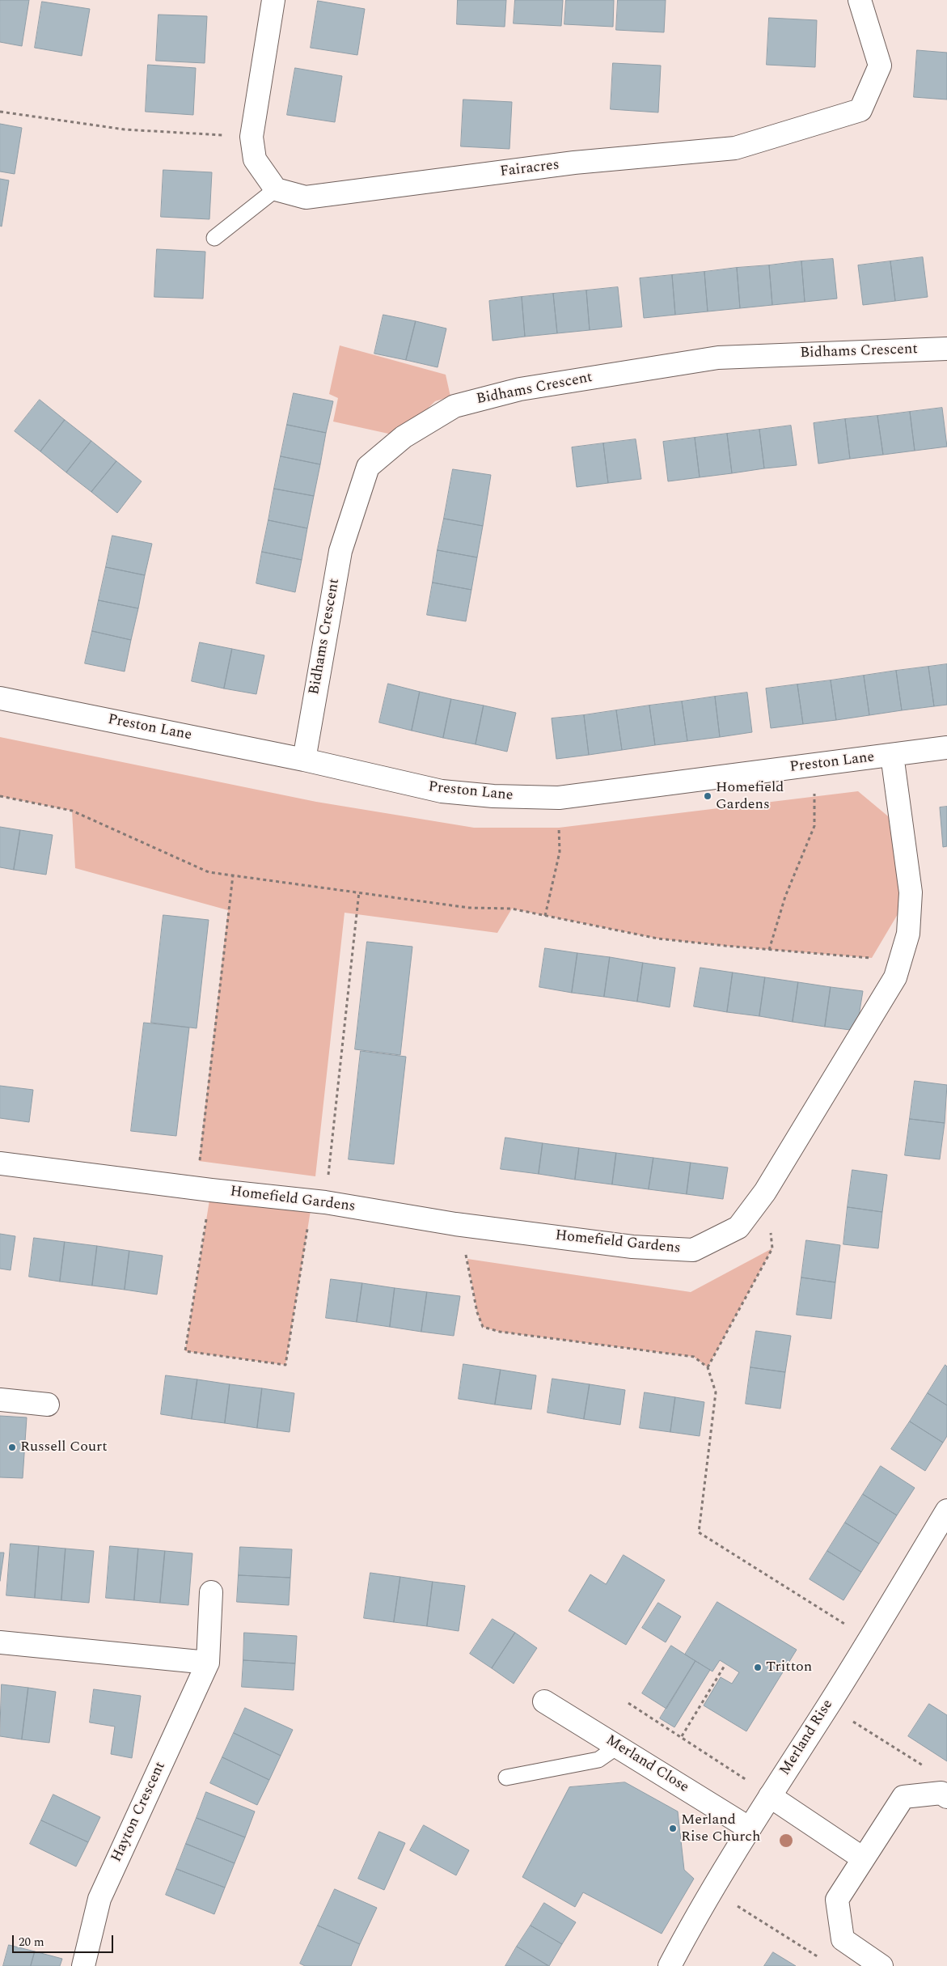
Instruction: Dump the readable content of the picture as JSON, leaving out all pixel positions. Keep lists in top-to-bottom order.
{
  "streets": {
    "street": [
      "Fairacres",
      "Bidhams Crescent",
      "Preston Lane",
      "Homefield Gardens",
      "Merland Rise",
      "Merland Close",
      "Hayton Crescent"
    ]
  },
  "crossings": [
    ["Bidhams Crescent", "Preston Lane"],
    ["Preston Lane", "Homefield Gardens"],
    ["Merland Rise", "Merland Close"]
  ],
  "places": [
    "Homefield Gardens",
    "Russell Court",
    "Tritton",
    "Merland Rise Church"
  ],
  "scale_bar": "20 m"
}
